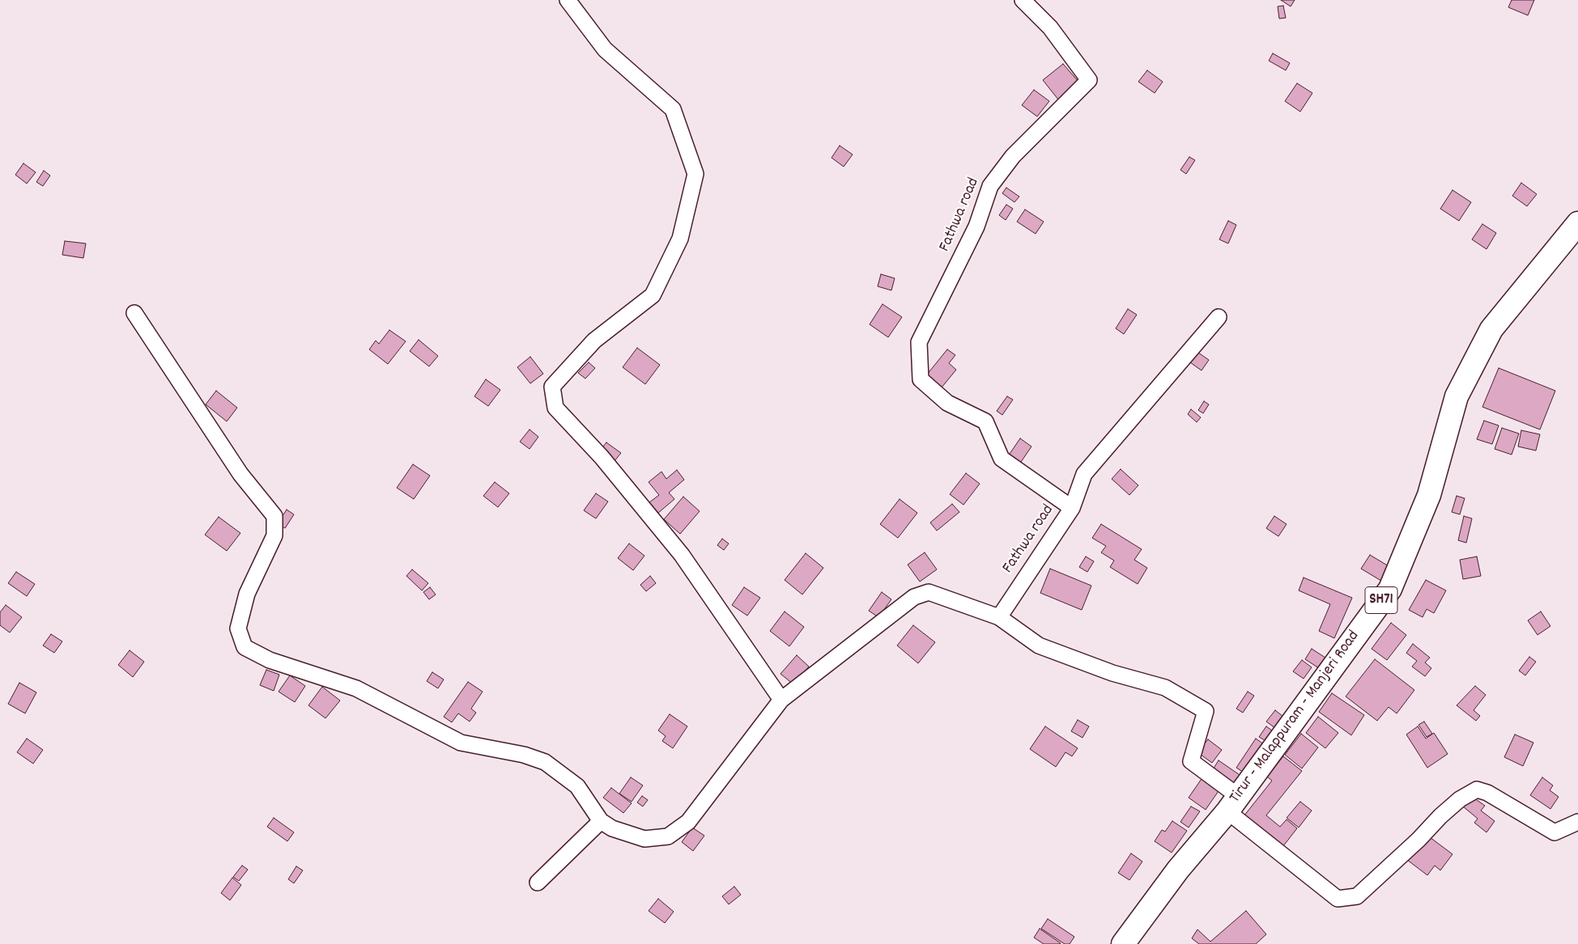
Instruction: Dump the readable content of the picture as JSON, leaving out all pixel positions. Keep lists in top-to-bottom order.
{
  "streets": {
    "main road": ["SH71", "Tirur - Malappuram - Manjeri Road"],
    "street": ["Fathwa road"]
  }
}
